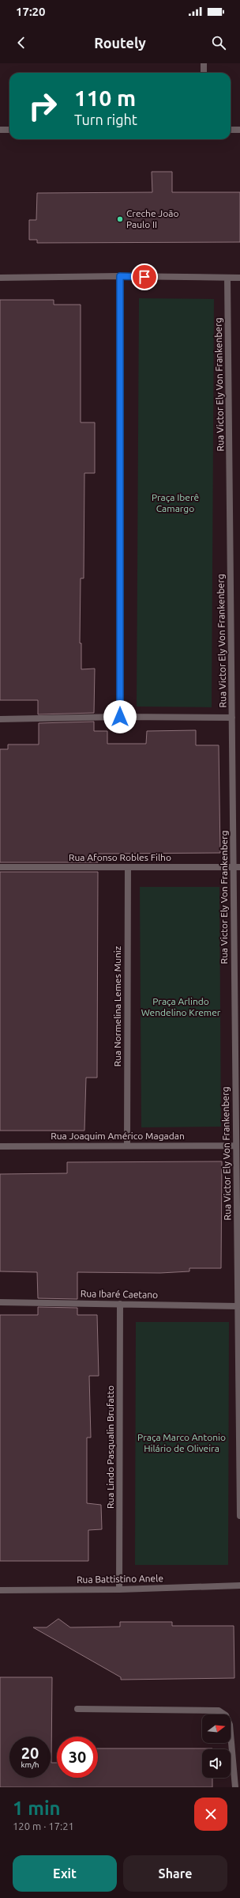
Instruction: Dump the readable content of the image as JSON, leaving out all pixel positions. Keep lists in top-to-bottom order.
{
  "streets": {
    "street": [
      "Rua Victor Ely Von Frankenberg",
      "Rua Afonso Robles Filho",
      "Rua Normelina Lemes Muniz",
      "Rua Joaquim Américo Magadan",
      "Rua Ibaré Caetano",
      "Rua Lindo Pasqualin Brufatto",
      "Rua Battistino Anele"
    ]
  },
  "crossings": [
    ["Rua Victor Ely Von Frankenberg", "Rua Afonso Robles Filho"],
    ["Rua Victor Ely Von Frankenberg", "Rua Joaquim Américo Magadan"],
    ["Rua Victor Ely Von Frankenberg", "Rua Ibaré Caetano"],
    ["Rua Afonso Robles Filho", "Rua Normelina Lemes Muniz"],
    ["Rua Normelina Lemes Muniz", "Rua Joaquim Américo Magadan"],
    ["Rua Ibaré Caetano", "Rua Lindo Pasqualin Brufatto"],
    ["Rua Lindo Pasqualin Brufatto", "Rua Battistino Anele"]
  ],
  "parks": ["Praça Iberê Camargo", "Praça Arlindo Wendelino Kremer", "Praça Marco Antonio Hilário de Oliveira"],
  "places": ["Creche João Paulo II"],
  "north": "right",
  "page": {
    "status": "17:20",
    "header": "Routely",
    "turn": ["110 m", "Turn right"],
    "speed": "20 km/h",
    "limit": "30",
    "heading": ["1 min", "120 m · 17:21"],
    "buttons": ["Exit", "Share"]
  }
}
